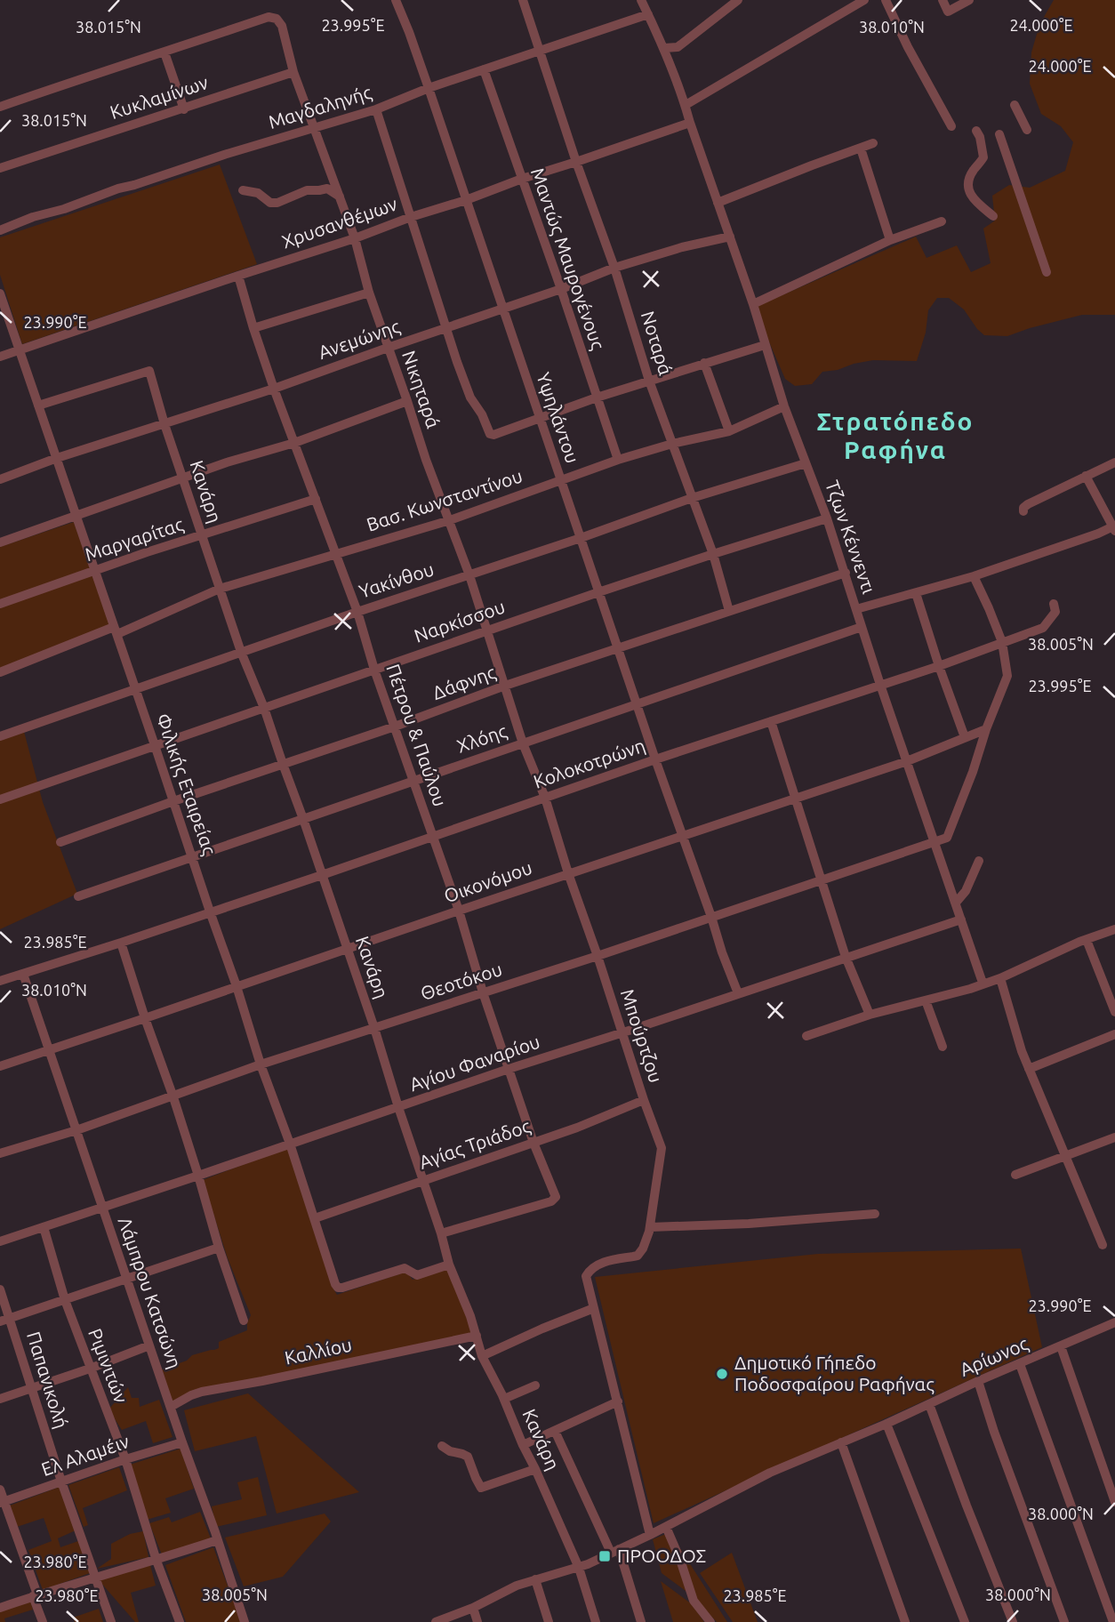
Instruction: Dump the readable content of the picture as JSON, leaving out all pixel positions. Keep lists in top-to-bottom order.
{
  "streets": {
    "street": [
      "Κυκλαμίνων",
      "Μαγδαληνής",
      "Χρυσανθέμων",
      "Μαντώς Μαυρογένους",
      "Ανεμώνης",
      "Νοταρά",
      "Νικηταρά",
      "Υψηλάντου",
      "Κανάρη",
      "Βασ. Κωνσταντίνου",
      "Τζων Κέννεντι",
      "Μαργαρίτας",
      "Υακίνθου",
      "Ναρκίσσου",
      "Δάφνης",
      "Πέτρου & Παύλου",
      "Χλόης",
      "Κολοκοτρώνη",
      "Φιλικής Εταιρείας",
      "Οικονόμου",
      "Θεοτόκου",
      "Μπούρτζου",
      "Αγίου Φαναρίου",
      "Αγίας Τριάδος",
      "Λάμπρου Κατσώνη",
      "Καλλίου",
      "Αρίωνος",
      "Ριμινιτών",
      "Παπανικολή",
      "Ελ Αλαμέιν"
    ]
  },
  "crossings": [
    ["Κυκλαμίνων", "Νικηταρά"],
    ["Μαγδαληνής", "Μαντώς Μαυρογένους"],
    ["Μαγδαληνής", "Νοταρά"],
    ["Μαγδαληνής", "Νικηταρά"],
    ["Μαγδαληνής", "Υψηλάντου"],
    ["Μαγδαληνής", "Τζων Κέννεντι"],
    ["Χρυσανθέμων", "Μαντώς Μαυρογένους"],
    ["Χρυσανθέμων", "Νοταρά"],
    ["Χρυσανθέμων", "Νικηταρά"],
    ["Χρυσανθέμων", "Υψηλάντου"],
    ["Χρυσανθέμων", "Τζων Κέννεντι"],
    ["Χρυσανθέμων", "Πέτρου & Παύλου"],
    ["Χρυσανθέμων", "Φιλικής Εταιρείας"],
    ["Μαντώς Μαυρογένους", "Ανεμώνης"],
    ["Μαντώς Μαυρογένους", "Βασ. Κωνσταντίνου"],
    ["Ανεμώνης", "Νοταρά"],
    ["Ανεμώνης", "Νικηταρά"],
    ["Ανεμώνης", "Υψηλάντου"],
    ["Ανεμώνης", "Κανάρη"],
    ["Ανεμώνης", "Τζων Κέννεντι"],
    ["Ανεμώνης", "Πέτρου & Παύλου"],
    ["Ανεμώνης", "Φιλικής Εταιρείας"],
    ["Νοταρά", "Βασ. Κωνσταντίνου"],
    ["Νοταρά", "Υακίνθου"],
    ["Νοταρά", "Ναρκίσσου"],
    ["Νοταρά", "Δάφνης"],
    ["Νικηταρά", "Βασ. Κωνσταντίνου"],
    ["Νικηταρά", "Μπούρτζου"],
    ["Υψηλάντου", "Βασ. Κωνσταντίνου"],
    ["Υψηλάντου", "Υακίνθου"],
    ["Υψηλάντου", "Ναρκίσσου"],
    ["Υψηλάντου", "Δάφνης"],
    ["Υψηλάντου", "Χλόης"],
    ["Υψηλάντου", "Κολοκοτρώνη"],
    ["Υψηλάντου", "Οικονόμου"],
    ["Υψηλάντου", "Θεοτόκου"],
    ["Υψηλάντου", "Αγίου Φαναρίου"],
    ["Κανάρη", "Βασ. Κωνσταντίνου"],
    ["Κανάρη", "Μαργαρίτας"],
    ["Κανάρη", "Υακίνθου"],
    ["Κανάρη", "Ναρκίσσου"],
    ["Κανάρη", "Δάφνης"],
    ["Κανάρη", "Πέτρου & Παύλου"],
    ["Κανάρη", "Χλόης"],
    ["Κανάρη", "Κολοκοτρώνη"],
    ["Κανάρη", "Φιλικής Εταιρείας"],
    ["Κανάρη", "Οικονόμου"],
    ["Κανάρη", "Θεοτόκου"],
    ["Κανάρη", "Αγίου Φαναρίου"],
    ["Κανάρη", "Αγίας Τριάδος"],
    ["Κανάρη", "Καλλίου"],
    ["Κανάρη", "Αρίωνος"],
    ["Βασ. Κωνσταντίνου", "Τζων Κέννεντι"],
    ["Βασ. Κωνσταντίνου", "Πέτρου & Παύλου"],
    ["Βασ. Κωνσταντίνου", "Φιλικής Εταιρείας"],
    ["Βασ. Κωνσταντίνου", "Μπούρτζου"],
    ["Τζων Κέννεντι", "Υακίνθου"],
    ["Τζων Κέννεντι", "Ναρκίσσου"],
    ["Τζων Κέννεντι", "Δάφνης"],
    ["Τζων Κέννεντι", "Χλόης"],
    ["Τζων Κέννεντι", "Κολοκοτρώνη"],
    ["Τζων Κέννεντι", "Οικονόμου"],
    ["Τζων Κέννεντι", "Θεοτόκου"],
    ["Τζων Κέννεντι", "Αγίου Φαναρίου"],
    ["Μαργαρίτας", "Πέτρου & Παύλου"],
    ["Μαργαρίτας", "Φιλικής Εταιρείας"],
    ["Υακίνθου", "Πέτρου & Παύλου"],
    ["Υακίνθου", "Φιλικής Εταιρείας"],
    ["Υακίνθου", "Μπούρτζου"],
    ["Ναρκίσσου", "Πέτρου & Παύλου"],
    ["Ναρκίσσου", "Φιλικής Εταιρείας"],
    ["Ναρκίσσου", "Μπούρτζου"],
    ["Δάφνης", "Πέτρου & Παύλου"],
    ["Δάφνης", "Φιλικής Εταιρείας"],
    ["Δάφνης", "Μπούρτζου"],
    ["Πέτρου & Παύλου", "Χλόης"],
    ["Πέτρου & Παύλου", "Κολοκοτρώνη"],
    ["Πέτρου & Παύλου", "Οικονόμου"],
    ["Πέτρου & Παύλου", "Θεοτόκου"],
    ["Πέτρου & Παύλου", "Αγίου Φαναρίου"],
    ["Πέτρου & Παύλου", "Αγίας Τριάδος"],
    ["Χλόης", "Φιλικής Εταιρείας"],
    ["Χλόης", "Μπούρτζου"],
    ["Κολοκοτρώνη", "Φιλικής Εταιρείας"],
    ["Κολοκοτρώνη", "Μπούρτζου"],
    ["Κολοκοτρώνη", "Λάμπρου Κατσώνη"],
    ["Φιλικής Εταιρείας", "Οικονόμου"],
    ["Φιλικής Εταιρείας", "Θεοτόκου"],
    ["Φιλικής Εταιρείας", "Αγίου Φαναρίου"],
    ["Φιλικής Εταιρείας", "Αγίας Τριάδος"],
    ["Οικονόμου", "Μπούρτζου"],
    ["Οικονόμου", "Λάμπρου Κατσώνη"],
    ["Θεοτόκου", "Μπούρτζου"],
    ["Θεοτόκου", "Λάμπρου Κατσώνη"],
    ["Μπούρτζου", "Αγίου Φαναρίου"],
    ["Μπούρτζου", "Αγίας Τριάδος"],
    ["Μπούρτζου", "Αρίωνος"],
    ["Αγίου Φαναρίου", "Λάμπρου Κατσώνη"],
    ["Αγίου Φαναρίου", "Ριμινιτών"],
    ["Λάμπρου Κατσώνη", "Καλλίου"],
    ["Λάμπρου Κατσώνη", "Ελ Αλαμέιν"],
    ["Ριμινιτών", "Ελ Αλαμέιν"],
    ["Παπανικολή", "Ελ Αλαμέιν"]
  ],
  "districts": ["Στρατόπεδο Ραφήνα"],
  "places": {
    "other": ["Δημοτικό Γήπεδο Ποδοσφαίρου Ραφήνας"],
    "transit": ["ΠΡΟΟΔΟΣ"]
  },
  "coordinates": [
    "23.995°E",
    "24.000°E",
    "38.015°N",
    "38.010°N",
    "23.990°E",
    "38.005°N",
    "23.985°E",
    "38.000°N",
    "23.980°E"
  ]
}
